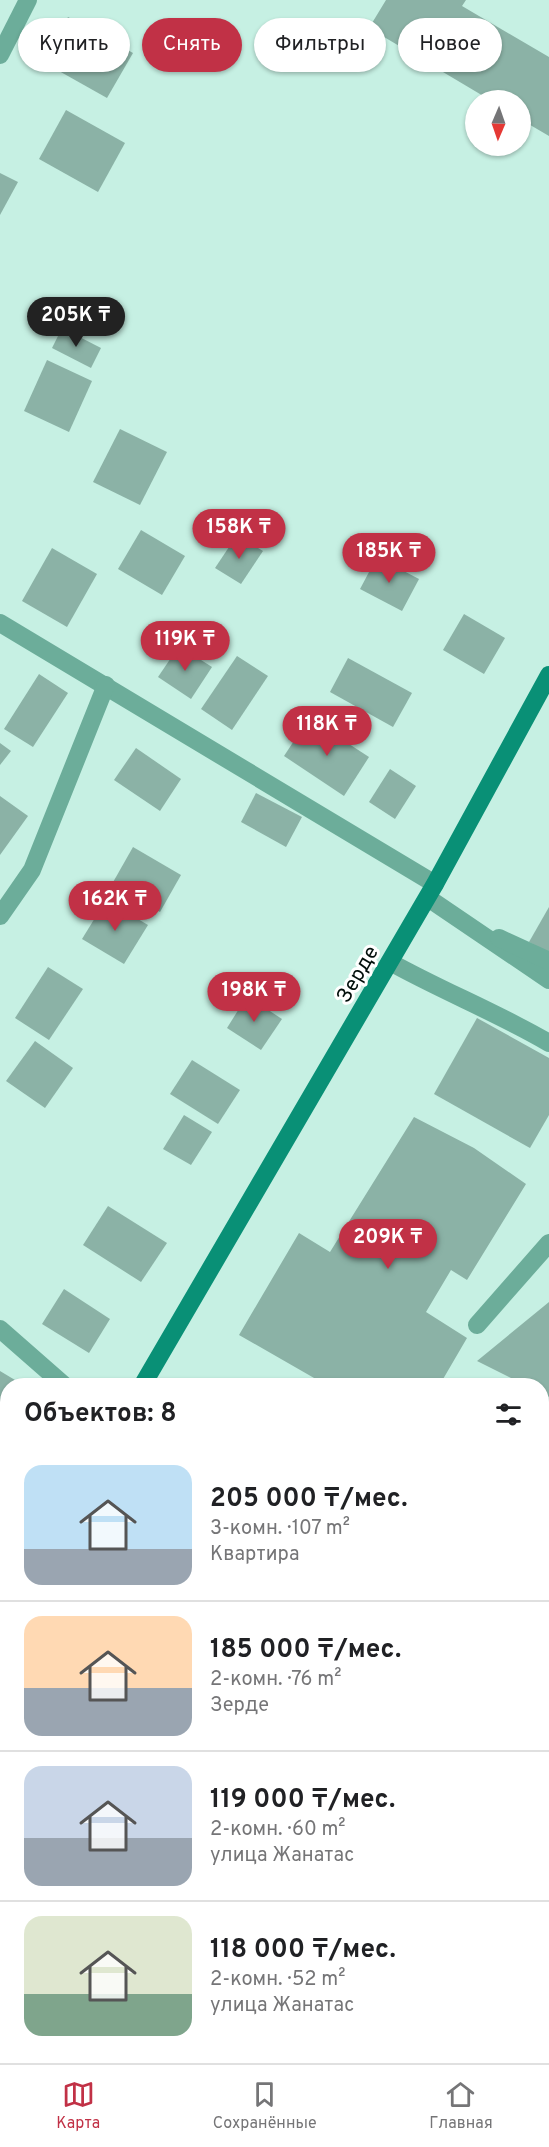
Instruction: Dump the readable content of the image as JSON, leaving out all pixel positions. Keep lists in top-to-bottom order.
{
  "streets": {
    "street": ["Зерде"]
  },
  "north": "bottom",
  "page": {
    "chip": [
      "Купить",
      "Снять",
      "Фильтры",
      "Новое"
    ],
    "price": [
      "205K ₸",
      "158K ₸",
      "185K ₸",
      "119K ₸",
      "118K ₸",
      "162K ₸",
      "198K ₸",
      "209K ₸"
    ],
    "heading": "Объектов: 8",
    "list": [
      {
        "name": "205 000 ₸/мес.",
        "note": "3-комн. · 107 m² · Квартира"
      },
      {
        "name": "185 000 ₸/мес.",
        "note": "2-комн. · 76 m² · Зерде"
      },
      {
        "name": "119 000 ₸/мес.",
        "note": "2-комн. · 60 m² · улица Жанатас"
      },
      {
        "name": "118 000 ₸/мес.",
        "note": "2-комн. · 52 m² · улица Жанатас"
      }
    ],
    "tabs": ["Карта", "Сохранённые", "Главная"]
  }
}
